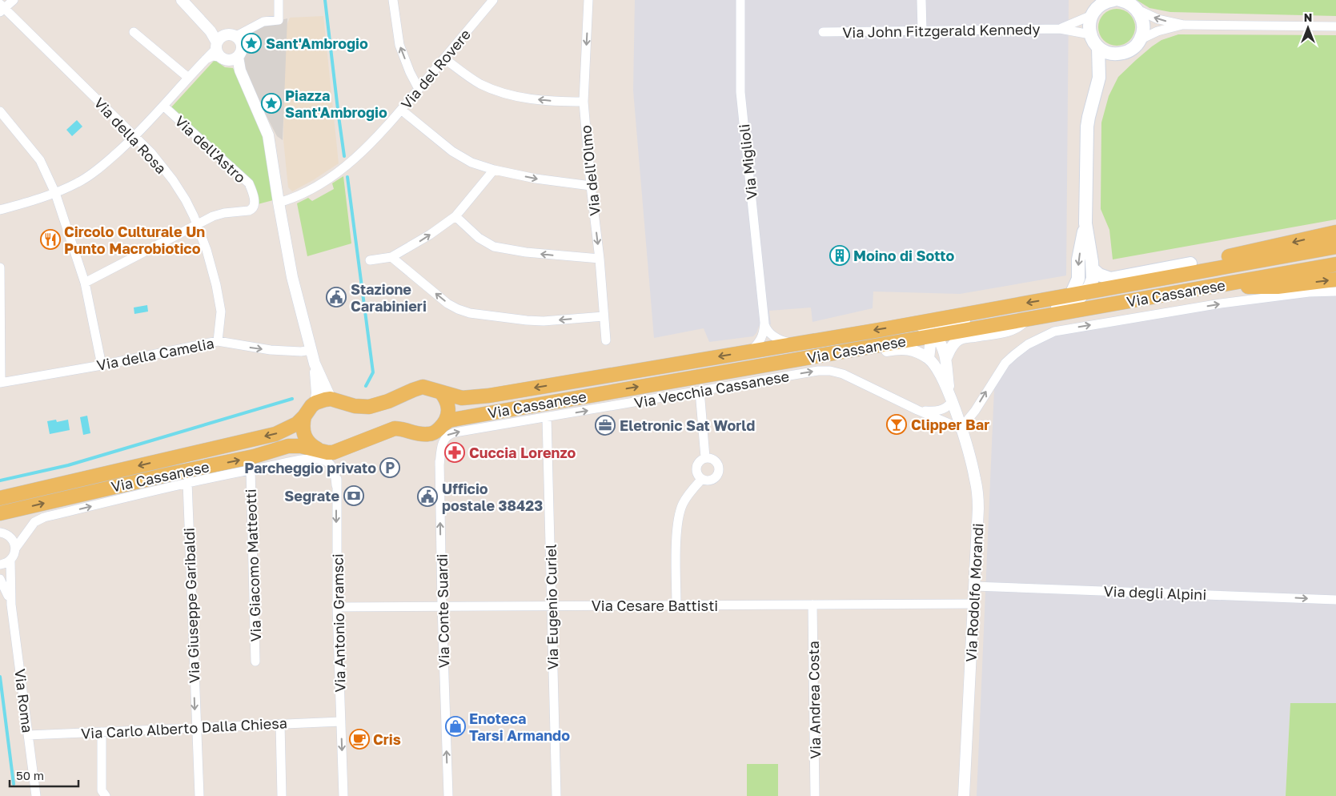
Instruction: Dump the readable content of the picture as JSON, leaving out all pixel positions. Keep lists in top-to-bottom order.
{
  "streets": {
    "main road": ["Via Cassanese"],
    "street": [
      "Via John Fitzgerald Kennedy",
      "Via del Rovere",
      "Via della Rosa",
      "Via dell'Astro",
      "Via Miglioli",
      "Via dell'Olmo",
      "Via della Camelia",
      "Via Vecchia Cassanese",
      "Via Giacomo Matteotti",
      "Via Rodolfo Morandi",
      "Via degli Alpini",
      "Via Giuseppe Garibaldi",
      "Via Cesare Battisti",
      "Via Eugenio Curiel",
      "Via Conte Suardi",
      "Via Antonio Gramsci",
      "Via Andrea Costa",
      "Via Roma",
      "Via Carlo Alberto Dalla Chiesa"
    ]
  },
  "crossings": [
    ["Via della Rosa", "Via dell'Astro"],
    ["Via della Rosa", "Via della Camelia"],
    ["Via Cassanese", "Via Rodolfo Morandi"],
    ["Via Cassanese", "Via Conte Suardi"],
    ["Via Cassanese", "Via Antonio Gramsci"],
    ["Via Vecchia Cassanese", "Via Rodolfo Morandi"],
    ["Via Vecchia Cassanese", "Via Eugenio Curiel"],
    ["Via Vecchia Cassanese", "Via Conte Suardi"],
    ["Via Rodolfo Morandi", "Via degli Alpini"],
    ["Via Rodolfo Morandi", "Via Cesare Battisti"],
    ["Via Giuseppe Garibaldi", "Via Carlo Alberto Dalla Chiesa"],
    ["Via Cesare Battisti", "Via Eugenio Curiel"],
    ["Via Cesare Battisti", "Via Conte Suardi"],
    ["Via Cesare Battisti", "Via Antonio Gramsci"],
    ["Via Cesare Battisti", "Via Andrea Costa"],
    ["Via Antonio Gramsci", "Via Carlo Alberto Dalla Chiesa"],
    ["Via Roma", "Via Carlo Alberto Dalla Chiesa"]
  ],
  "one_way": [
    "Via dell'Olmo",
    "Via Vecchia Cassanese",
    "Via degli Alpini",
    "Via Giuseppe Garibaldi",
    "Via Conte Suardi"
  ],
  "places": {
    "place": ["Sant'Ambrogio", "Piazza Sant'Ambrogio"],
    "restaurant": ["Circolo Culturale Un Punto Macrobiotico"],
    "building": ["Moino di Sotto"],
    "public building": ["Stazione Carabinieri", "Ufficio postale 38423"],
    "bar": ["Clipper Bar"],
    "office": ["Eletronic Sat World"],
    "pharmacy": ["Cuccia Lorenzo"],
    "parking": ["Parcheggio privato"],
    "bank": ["Segrate"],
    "shop": ["Enoteca Tarsi Armando"],
    "cafe": ["Cris"]
  },
  "scale_bar": "50 m",
  "north": "top"
}
